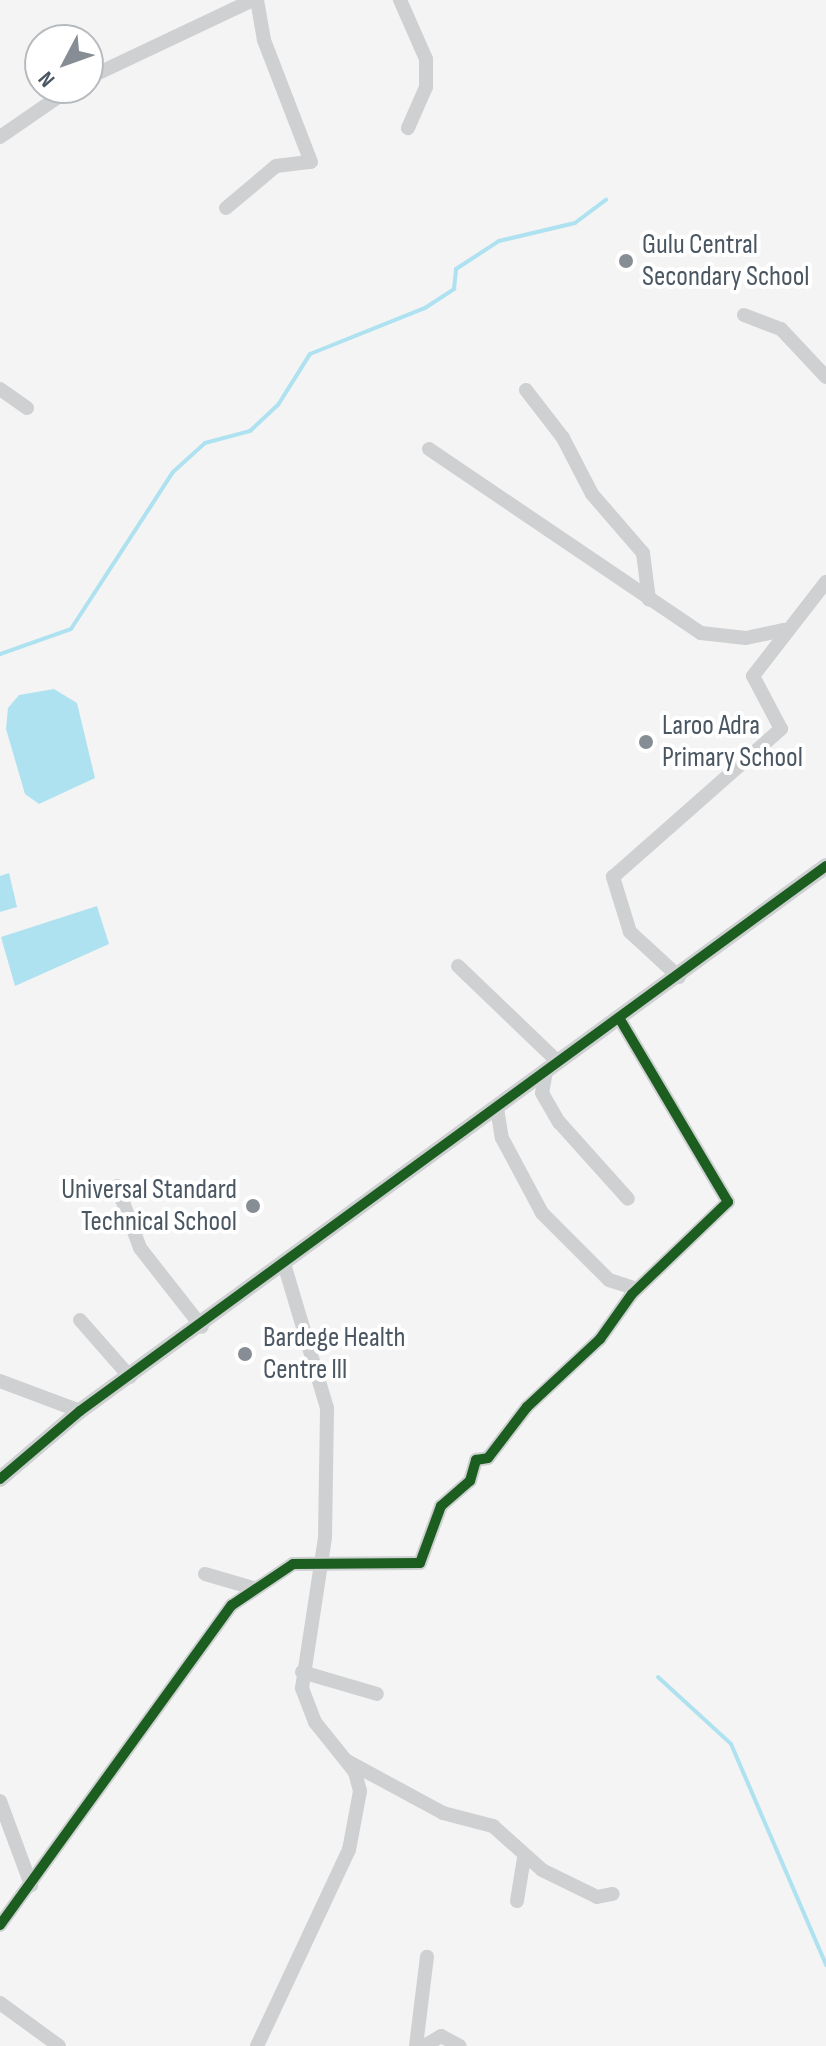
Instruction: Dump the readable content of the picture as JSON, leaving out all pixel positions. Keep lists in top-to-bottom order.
{
  "places": [
    "Gulu Central Secondary School",
    "Laroo Adra Primary School",
    "Universal Standard Technical School",
    "Bardege Health Centre lll"
  ],
  "north": "bottom left"
}
